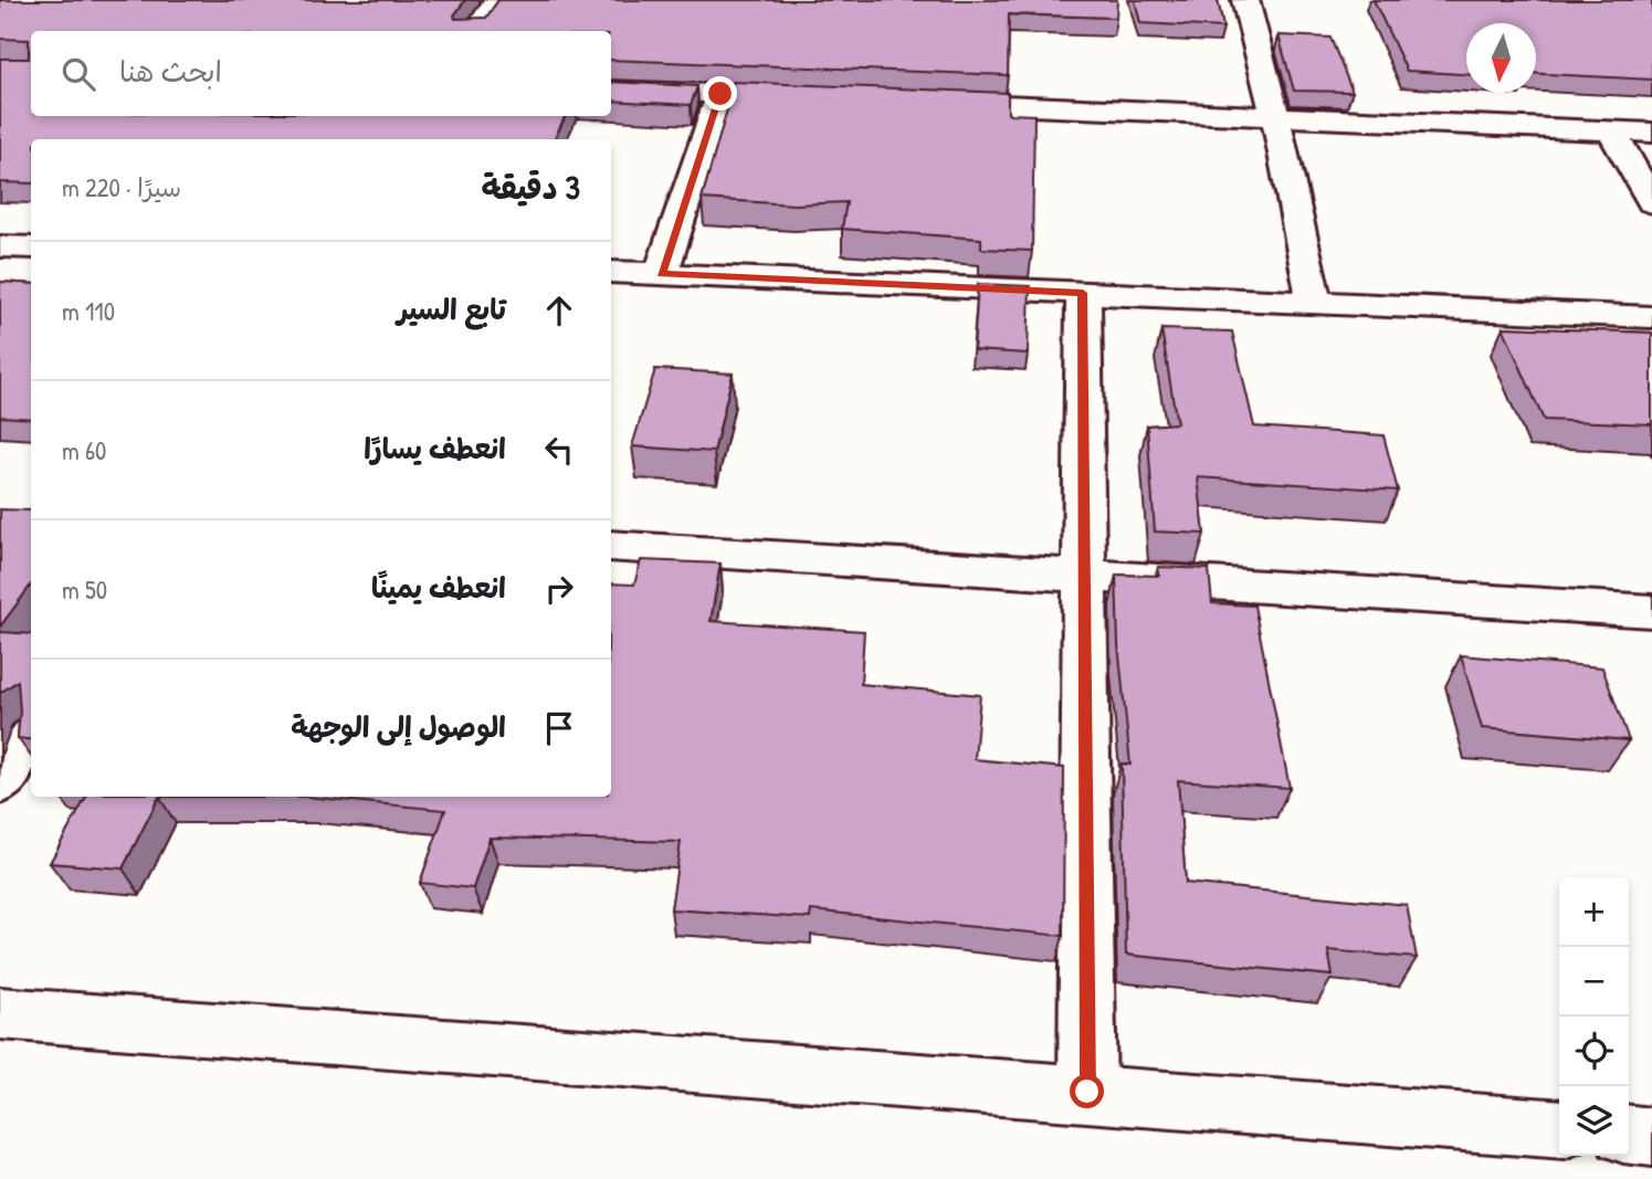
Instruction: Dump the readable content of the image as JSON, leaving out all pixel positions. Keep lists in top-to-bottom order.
{
  "north": "bottom",
  "page": {
    "search": "ابحث هنا",
    "heading": ["3 دقيقة", "سيرًا · 220 m"],
    "list": [
      ["تابع السير", "110 m"],
      ["انعطف يسارًا", "60 m"],
      ["انعطف يمينًا", "50 m"],
      "الوصول إلى الوجهة"
    ],
    "map_buttons": ["+", "−"]
  }
}
